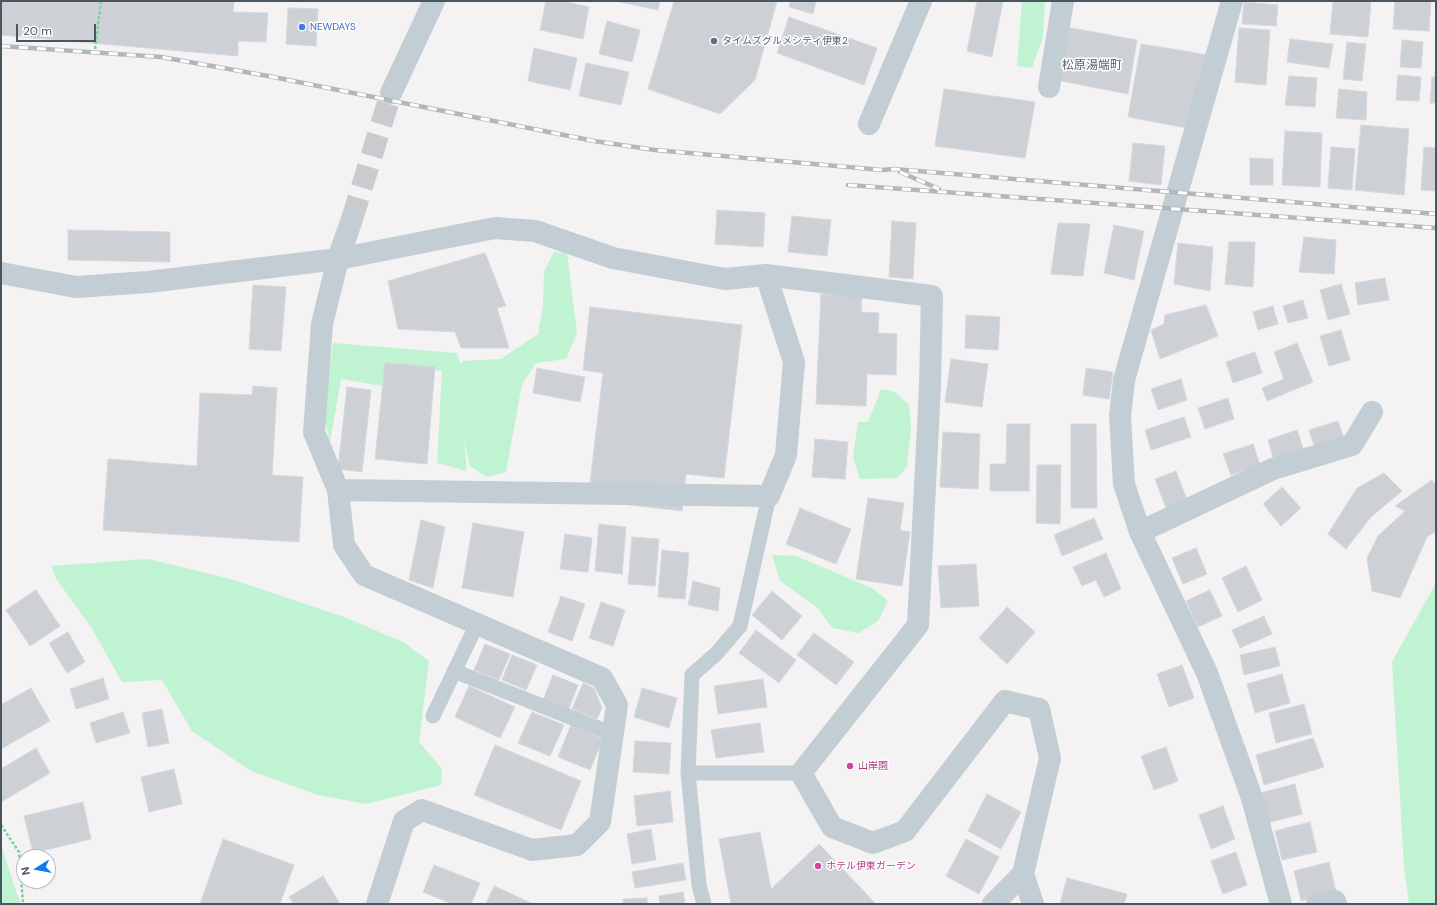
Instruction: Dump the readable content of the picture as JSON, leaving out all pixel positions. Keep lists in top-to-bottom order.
{
  "districts": ["松原湯端町"],
  "places": [
    "NEWDAYS",
    "タイムズグルメシティ伊東2",
    "山岸園",
    "ホテル伊東ガーデン"
  ],
  "scale_bar": "20 m",
  "north": "left"
}
